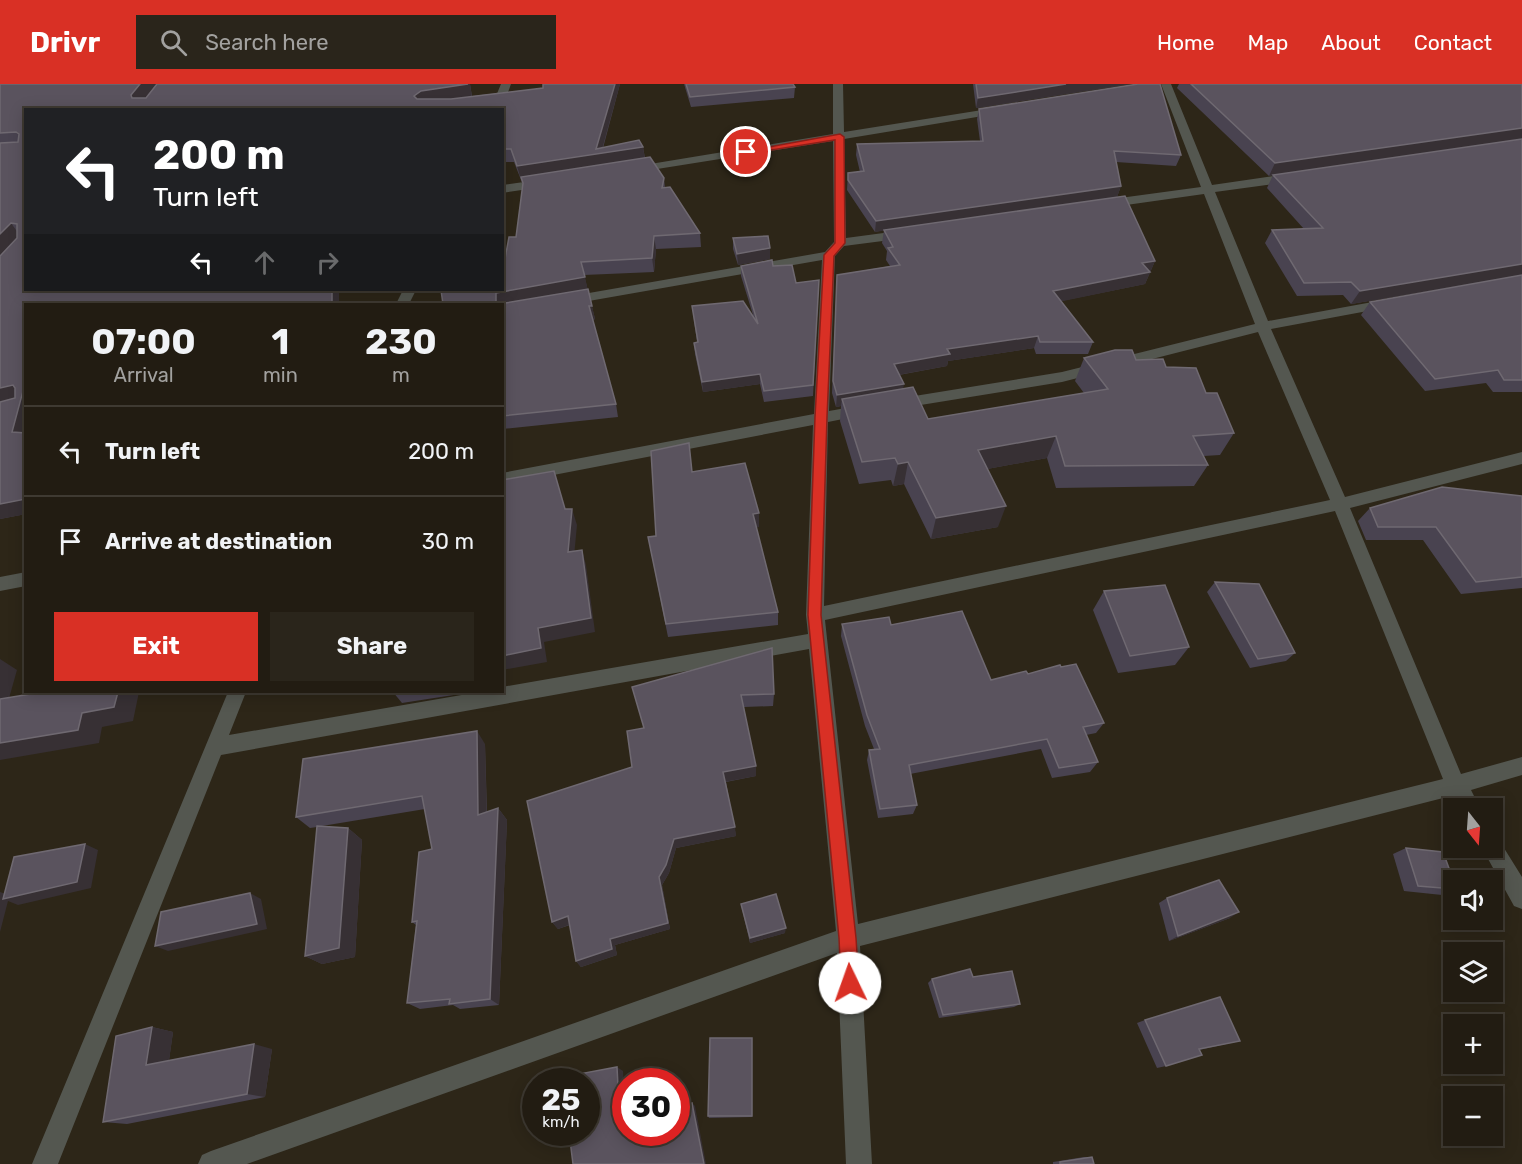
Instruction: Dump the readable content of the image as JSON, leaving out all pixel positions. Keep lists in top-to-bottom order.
{
  "north": "bottom",
  "page": {
    "header": "Drivr",
    "search": "Search here",
    "nav": [
      "Home",
      "Map",
      "About",
      "Contact"
    ],
    "turn": ["200 m", "Turn left"],
    "eta": [
      "07:00",
      "Arrival",
      "1",
      "min",
      "230",
      "m"
    ],
    "list": [
      {
        "name": "Turn left",
        "value": "200 m"
      },
      {
        "name": "Arrive at destination",
        "value": "30 m"
      }
    ],
    "buttons": ["Exit", "Share"],
    "map_buttons": ["+", "−"],
    "speed": "25 km/h",
    "limit": "30"
  }
}
